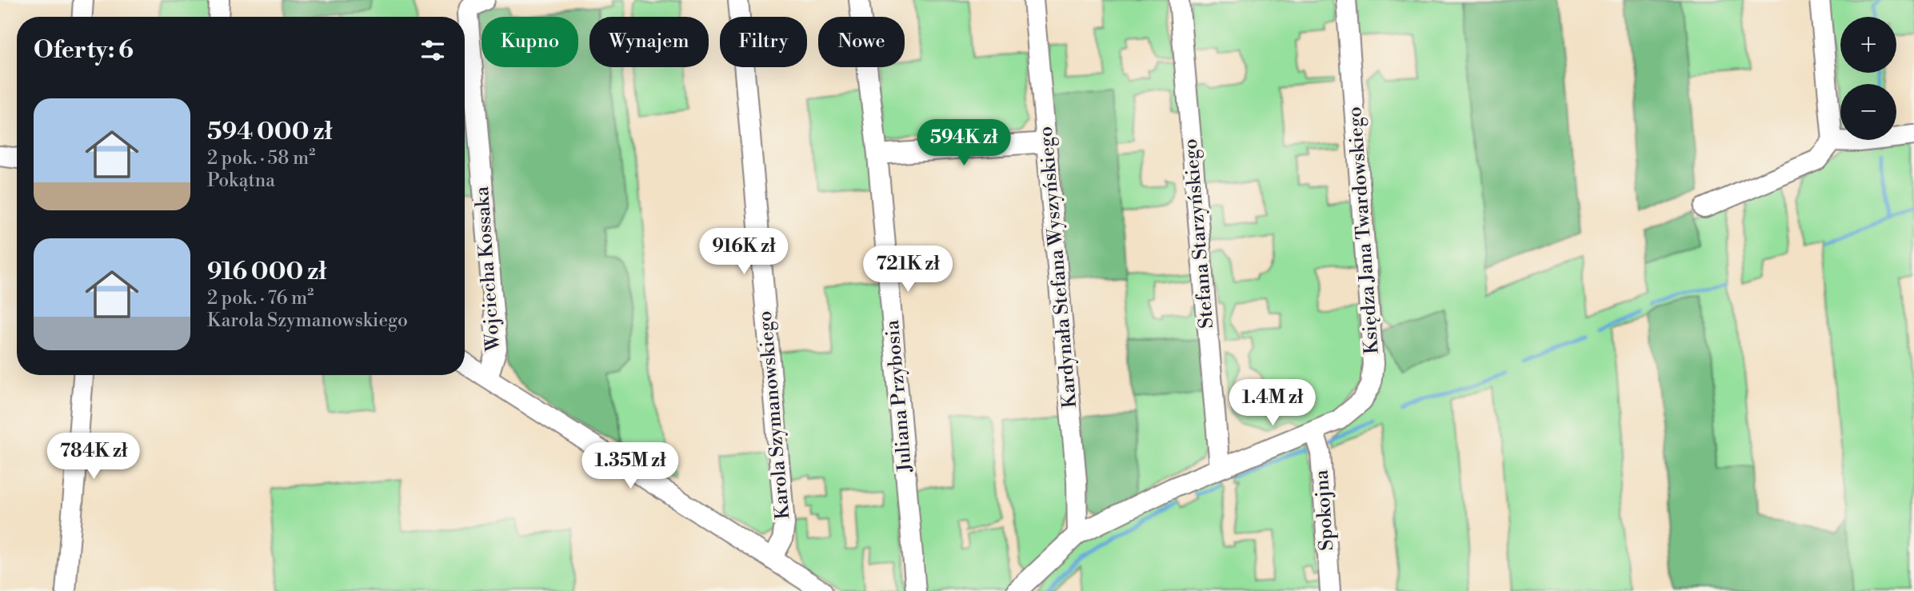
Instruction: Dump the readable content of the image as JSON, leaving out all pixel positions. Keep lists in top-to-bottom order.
{
  "streets": {
    "street": [
      "Księdza Jana Twardowskiego",
      "Stefana Starzyńskiego",
      "Kardynała Stefana Wyszyńskiego",
      "Wojciecha Kossaka",
      "Juliana Przybosia",
      "Karola Szymanowskiego",
      "Spokojna"
    ]
  },
  "crossings": [
    ["Księdza Jana Twardowskiego", "Spokojna"]
  ],
  "page": {
    "map_buttons": ["+", "−"],
    "chip": [
      "Kupno",
      "Wynajem",
      "Filtry",
      "Nowe"
    ],
    "heading": "Oferty: 6",
    "list": [
      {
        "name": "594 000 zł",
        "note": "2 pok. · 58 m² · Pokątna"
      },
      {
        "name": "916 000 zł",
        "note": "2 pok. · 76 m² · Karola Szymanowskiego"
      }
    ],
    "price": [
      "594K zł",
      "916K zł",
      "721K zł",
      "1.4M zł",
      "784K zł",
      "1.35M zł"
    ]
  }
}
